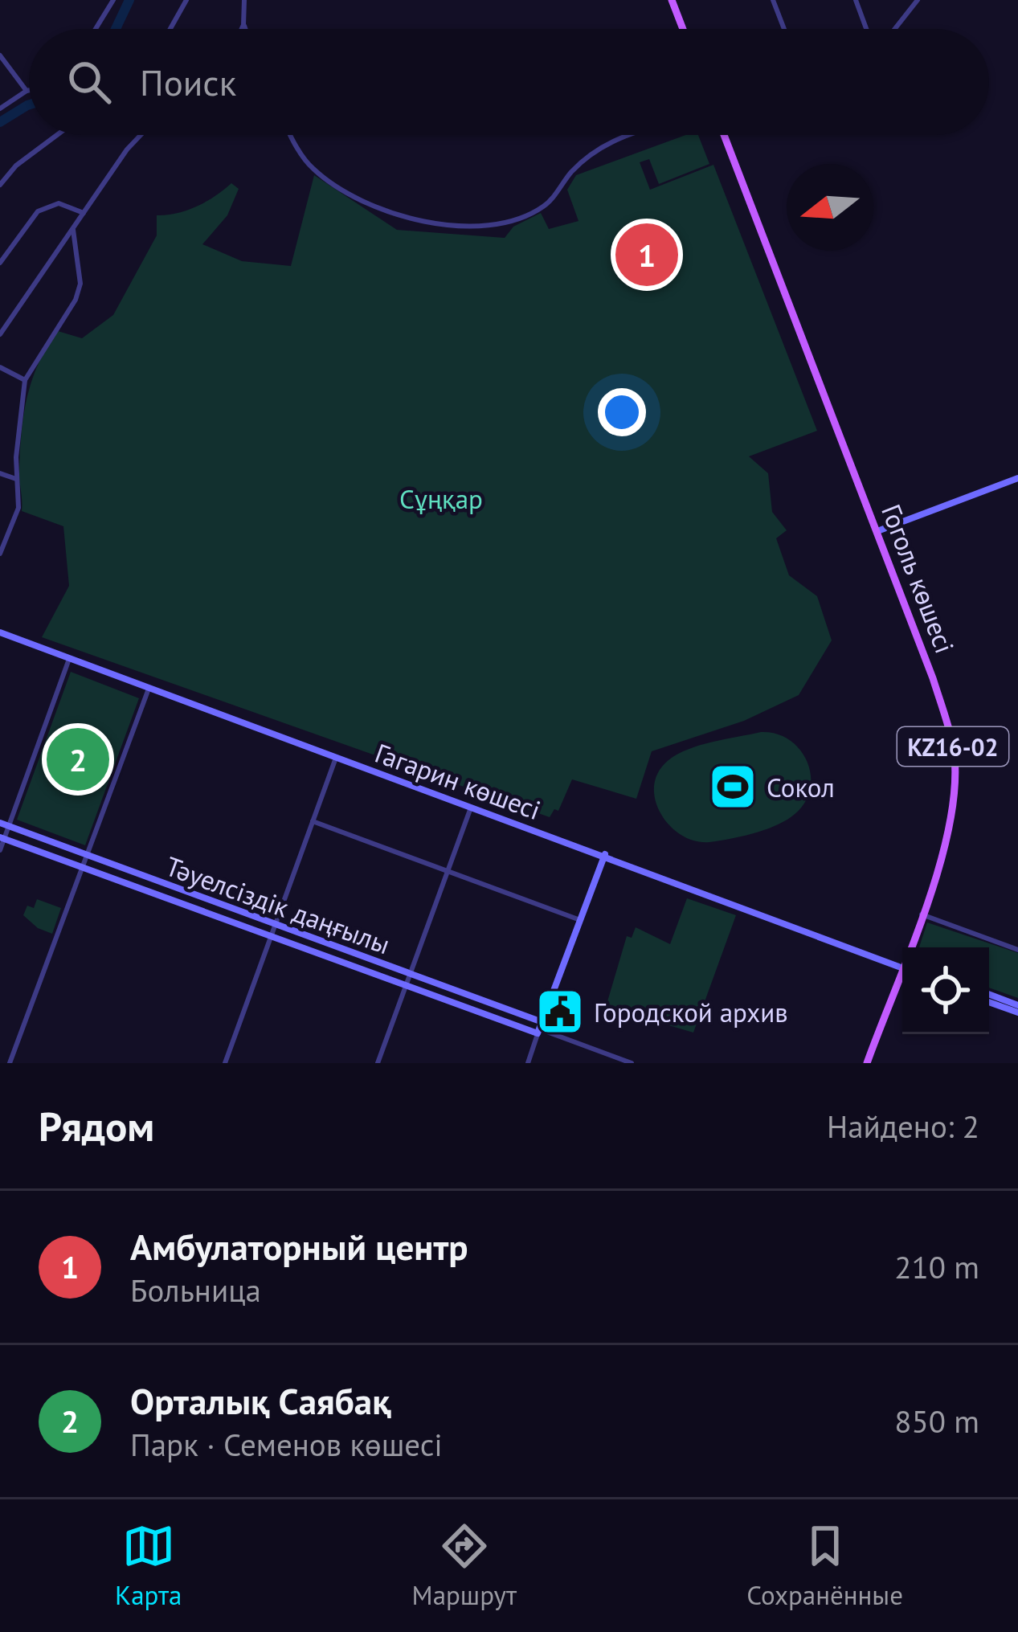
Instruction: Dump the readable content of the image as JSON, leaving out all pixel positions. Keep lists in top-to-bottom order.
{
  "streets": {
    "main road": ["Гоголь көшесі", "KZ16-02"],
    "street": ["Гагарин көшесі", "Тәуелсіздік даңғылы"]
  },
  "parks": ["Сұңқар"],
  "places": {
    "sports": ["Сокол"],
    "public building": ["Городской архив"]
  },
  "north": "left",
  "page": {
    "search": "Поиск",
    "pins": ["1", "2"],
    "heading": ["Рядом", "Найдено: 2"],
    "list": [
      {
        "mark": "1",
        "name": "Амбулаторный центр",
        "note": "Больница",
        "value": "210 m"
      },
      {
        "mark": "2",
        "name": "Орталық Саябақ",
        "note": "Парк · Семенов көшесі",
        "value": "850 m"
      }
    ],
    "nav": ["Карта", "Маршрут", "Сохранённые"]
  }
}
